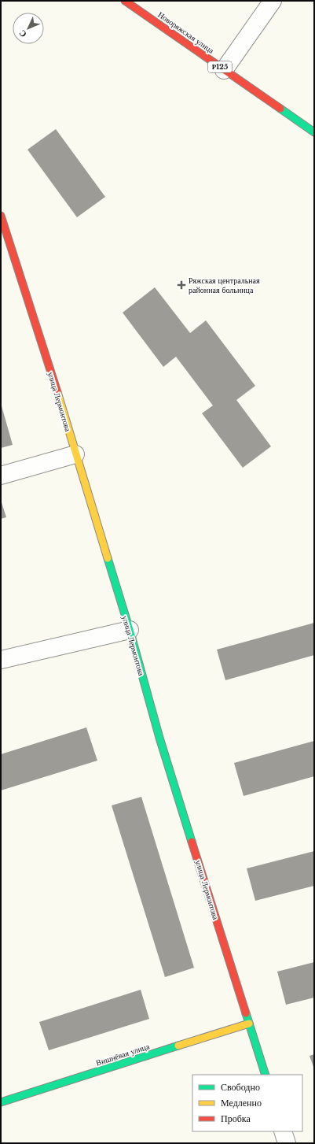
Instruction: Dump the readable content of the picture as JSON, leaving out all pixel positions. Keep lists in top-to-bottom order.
{
  "streets": {
    "street": [
      "Новоряжская улица",
      "Р125",
      "улица Лермонтова",
      "Вишнёвая улица"
    ]
  },
  "crossings": [
    ["улица Лермонтова", "Вишнёвая улица"]
  ],
  "places": {
    "health": ["Ряжская центральная районная больница"]
  },
  "legend": ["Свободно", "Медленно", "Пробка"],
  "north": "bottom left"
}
